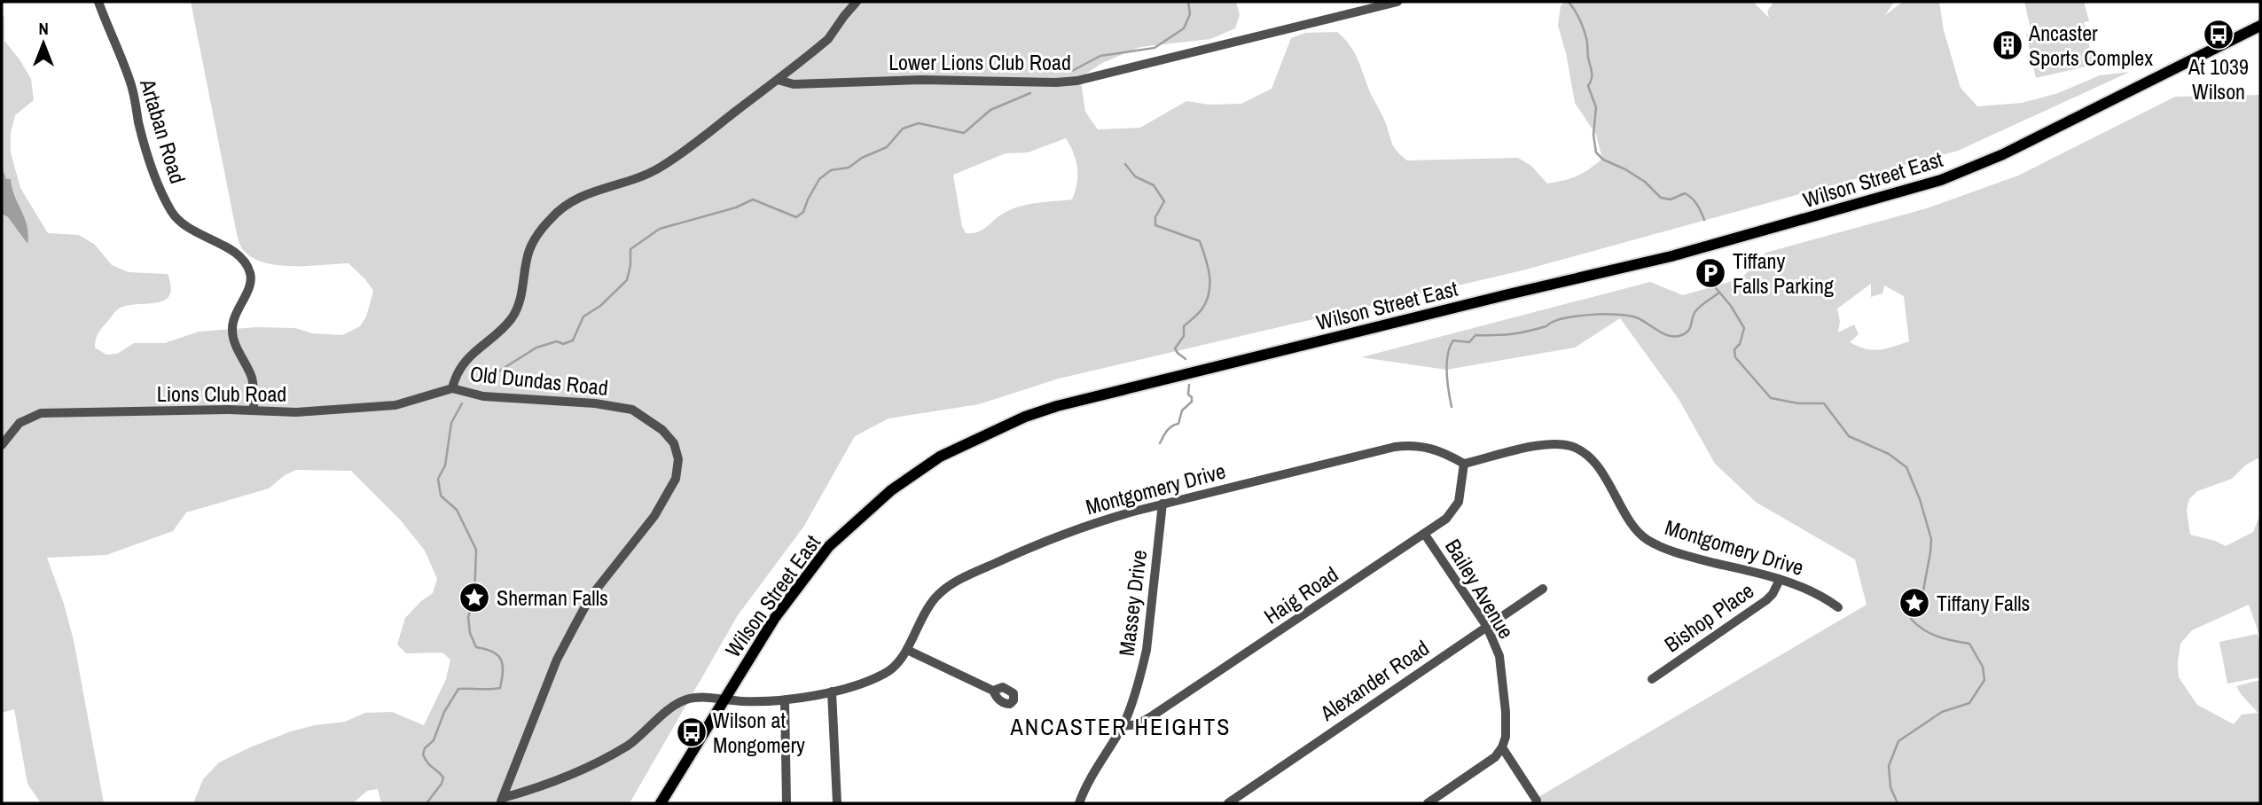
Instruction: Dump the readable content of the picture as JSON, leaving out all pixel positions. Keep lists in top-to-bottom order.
{
  "streets": {
    "main road": ["Wilson Street East"],
    "street": [
      "Lower Lions Club Road",
      "Artaban Road",
      "Old Dundas Road",
      "Lions Club Road",
      "Montgomery Drive",
      "Bailey Avenue",
      "Haig Road",
      "Massey Drive",
      "Bishop Place",
      "Alexander Road"
    ]
  },
  "crossings": [
    ["Lower Lions Club Road", "Old Dundas Road"],
    ["Artaban Road", "Lions Club Road"],
    ["Wilson Street East", "Montgomery Drive"],
    ["Old Dundas Road", "Lions Club Road"],
    ["Old Dundas Road", "Montgomery Drive"],
    ["Montgomery Drive", "Haig Road"],
    ["Montgomery Drive", "Massey Drive"],
    ["Montgomery Drive", "Bishop Place"],
    ["Bailey Avenue", "Haig Road"],
    ["Bailey Avenue", "Alexander Road"],
    ["Haig Road", "Massey Drive"]
  ],
  "districts": ["ANCASTER HEIGHTS"],
  "places": {
    "bus stop": ["At 1039 Wilson", "Wilson at Mongomery"],
    "building": ["Ancaster Sports Complex"],
    "parking": ["Tiffany Falls Parking"],
    "place": ["Sherman Falls", "Tiffany Falls"]
  },
  "north": "top"
}
